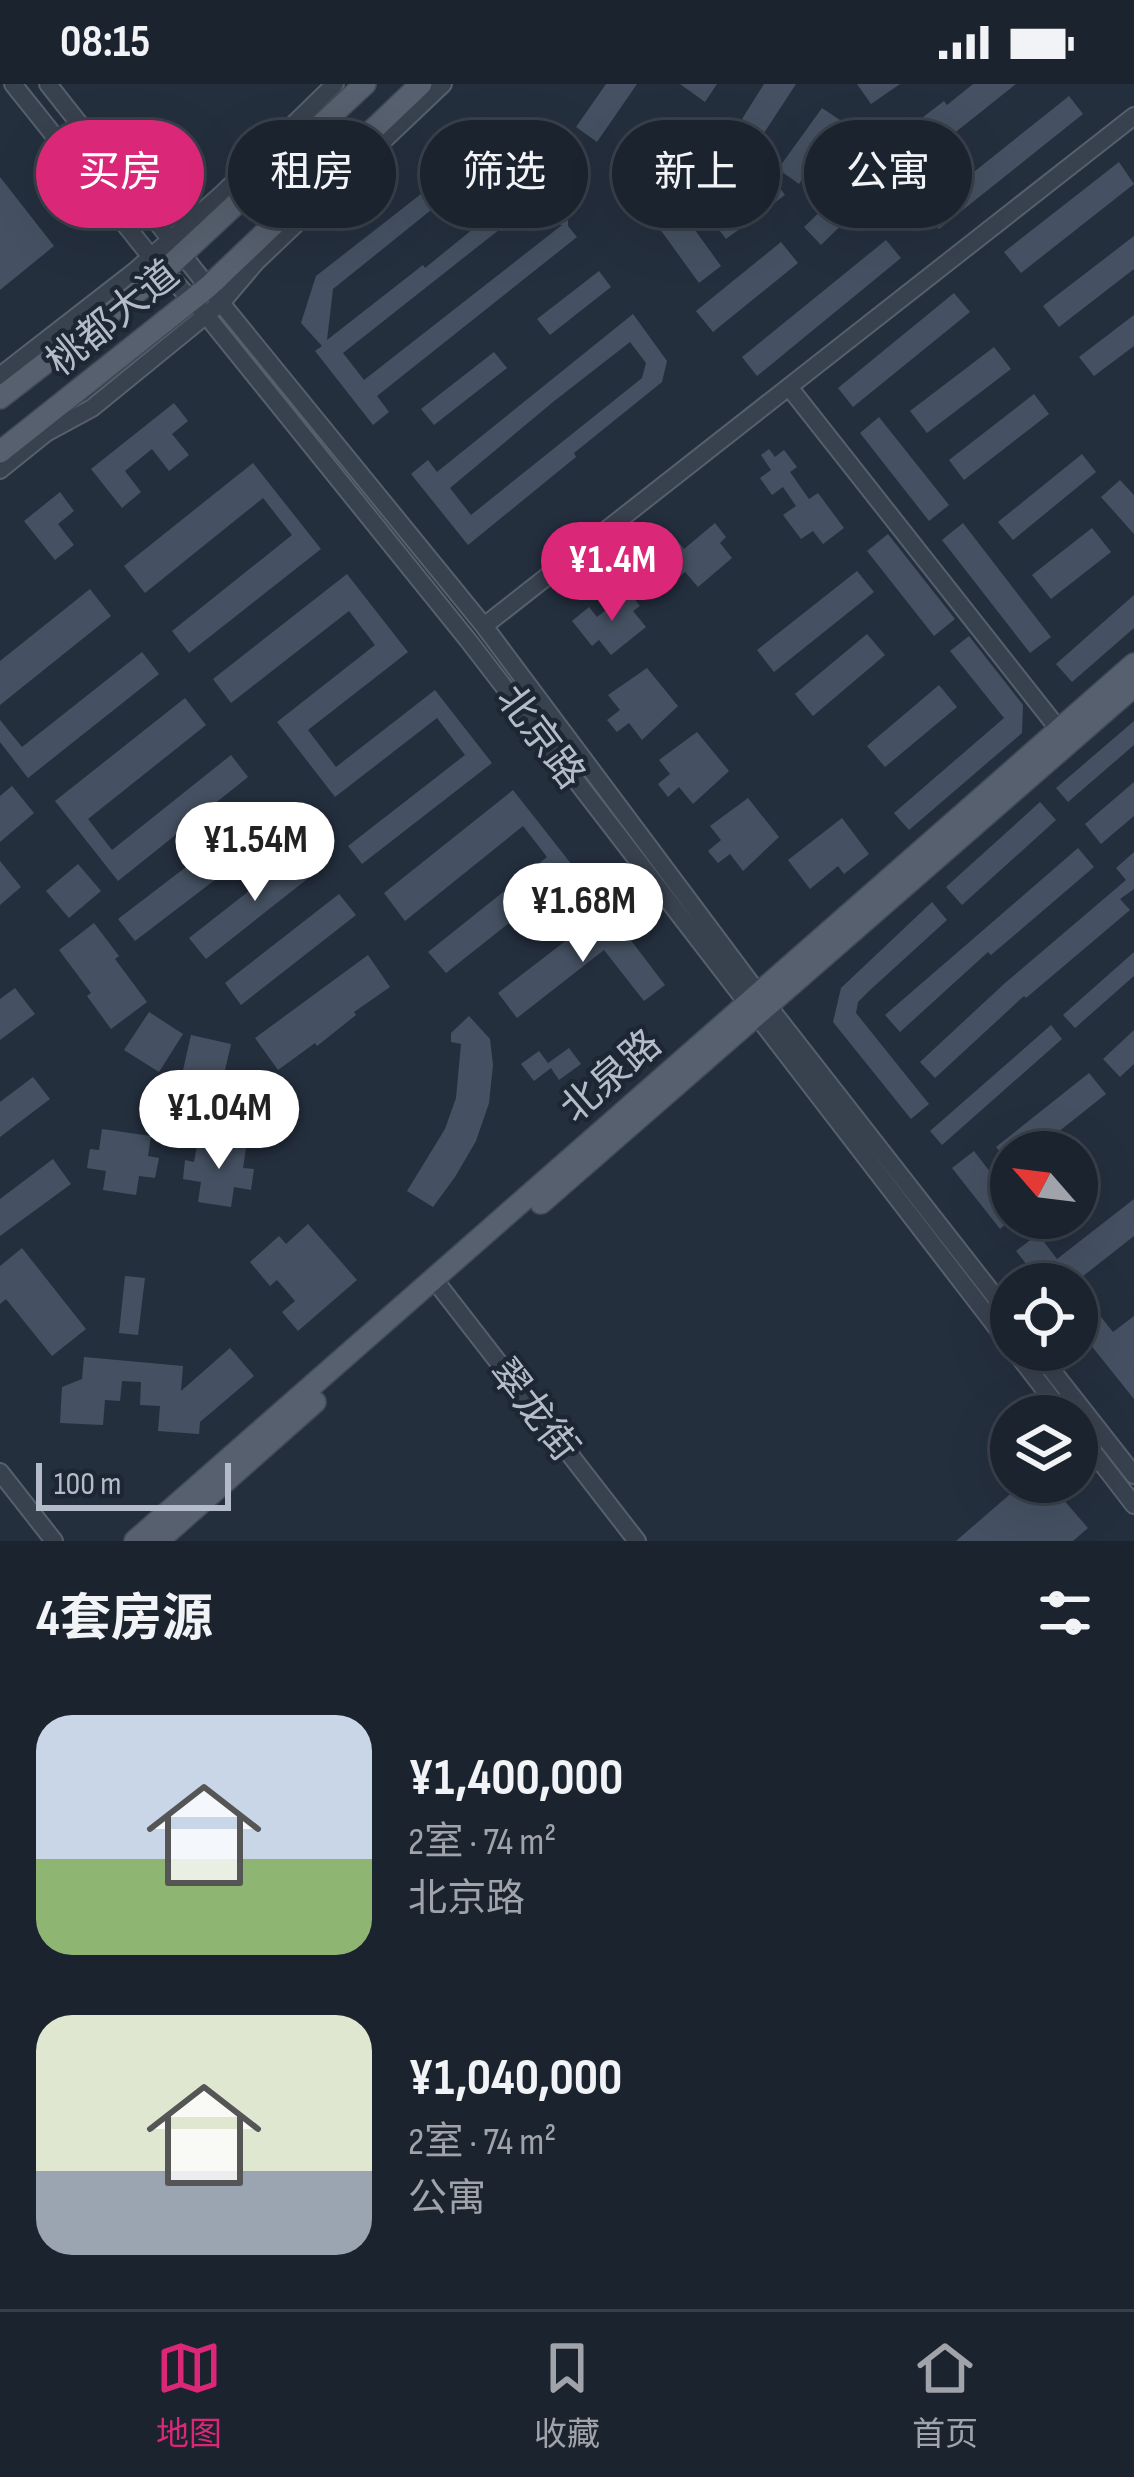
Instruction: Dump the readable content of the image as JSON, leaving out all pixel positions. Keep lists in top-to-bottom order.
{
  "streets": {
    "main road": ["桃都大道", "北泉路"],
    "street": ["北京路", "翠龙街"]
  },
  "crossings": [
    ["桃都大道", "北京路"],
    ["北京路", "北泉路"],
    ["北泉路", "翠龙街"]
  ],
  "scale_bar": "100 m",
  "north": "top left",
  "page": {
    "status": "08:15",
    "chip": [
      "买房",
      "租房",
      "筛选",
      "新上",
      "公寓"
    ],
    "price": [
      "¥1.4M",
      "¥1.54M",
      "¥1.68M",
      "¥1.04M"
    ],
    "scale": "100 m",
    "heading": "4套房源",
    "list": [
      {
        "name": "¥1,400,000",
        "note": "2室 · 74 m² · 北京路"
      },
      {
        "name": "¥1,040,000",
        "note": "2室 · 74 m² · 公寓"
      }
    ],
    "tabs": ["地图", "收藏", "首页"]
  }
}
